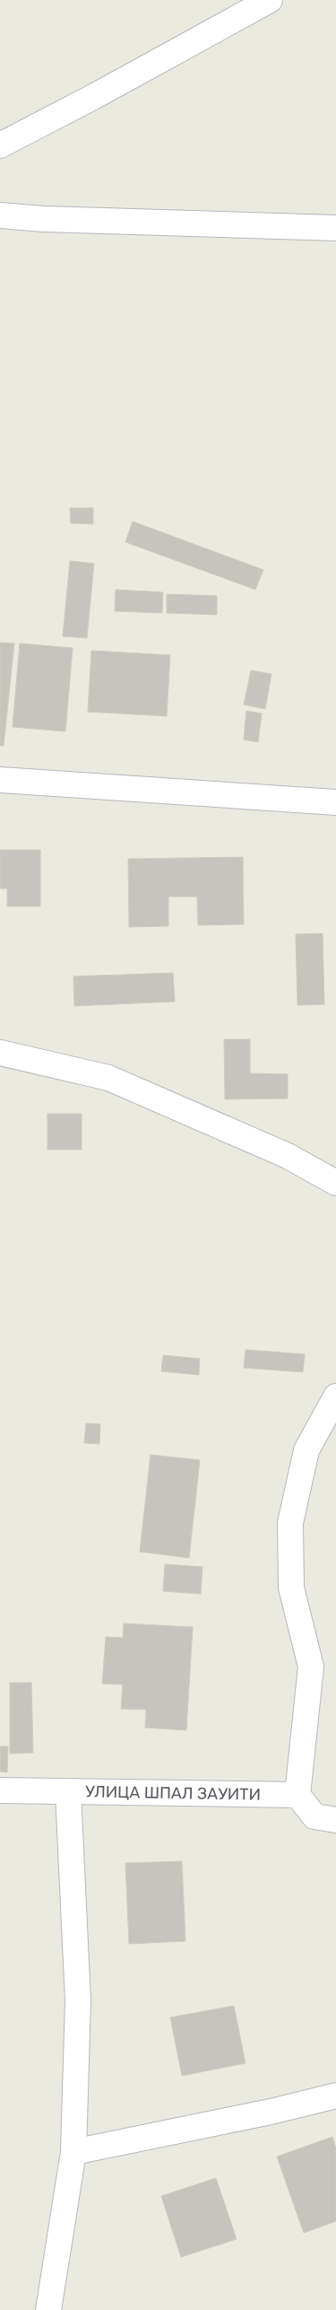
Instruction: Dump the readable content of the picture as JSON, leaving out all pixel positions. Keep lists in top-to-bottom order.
{
  "streets": {
    "street": ["УЛИЦА ШПАЛ ЗАУИТИ"]
  }
}
